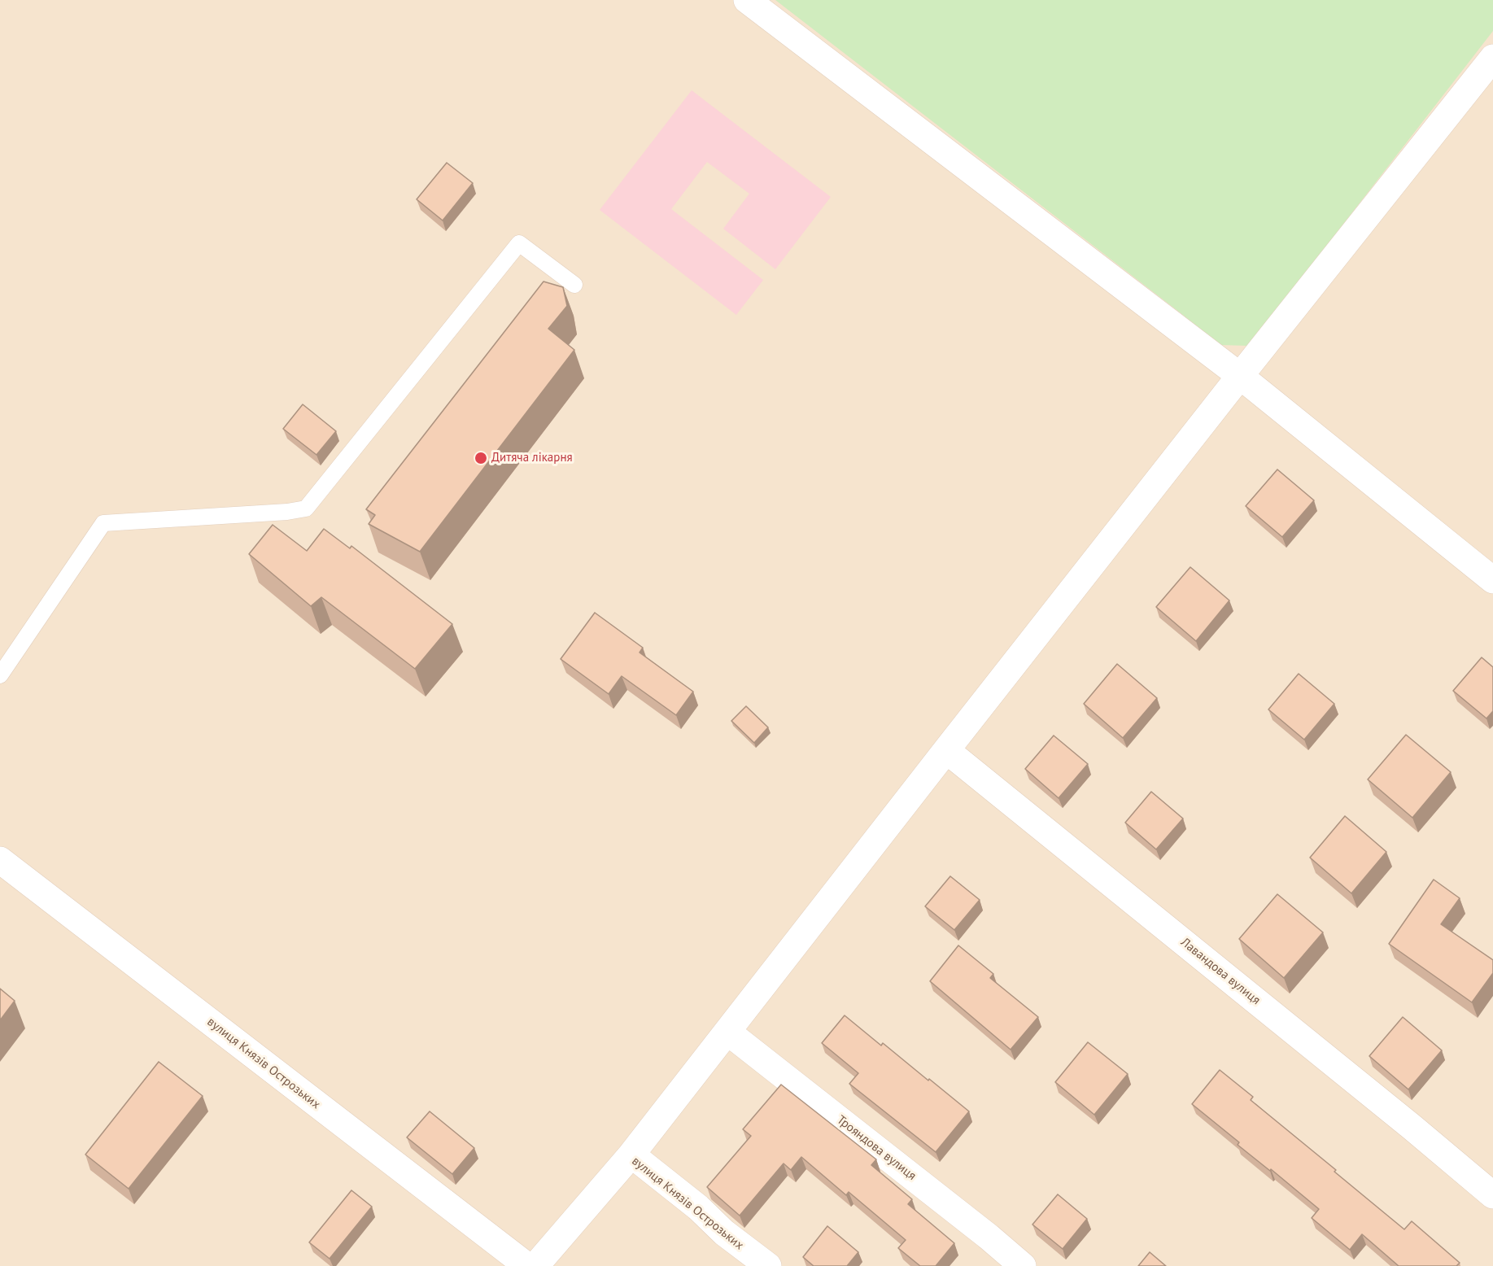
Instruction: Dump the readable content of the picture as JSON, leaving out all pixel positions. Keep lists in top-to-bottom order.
{
  "streets": {
    "street": ["Лавандова вулиця", "вулиця Князів Острозьких", "Трояндова вулиця"]
  },
  "places": ["Дитяча лікарня"]
}
